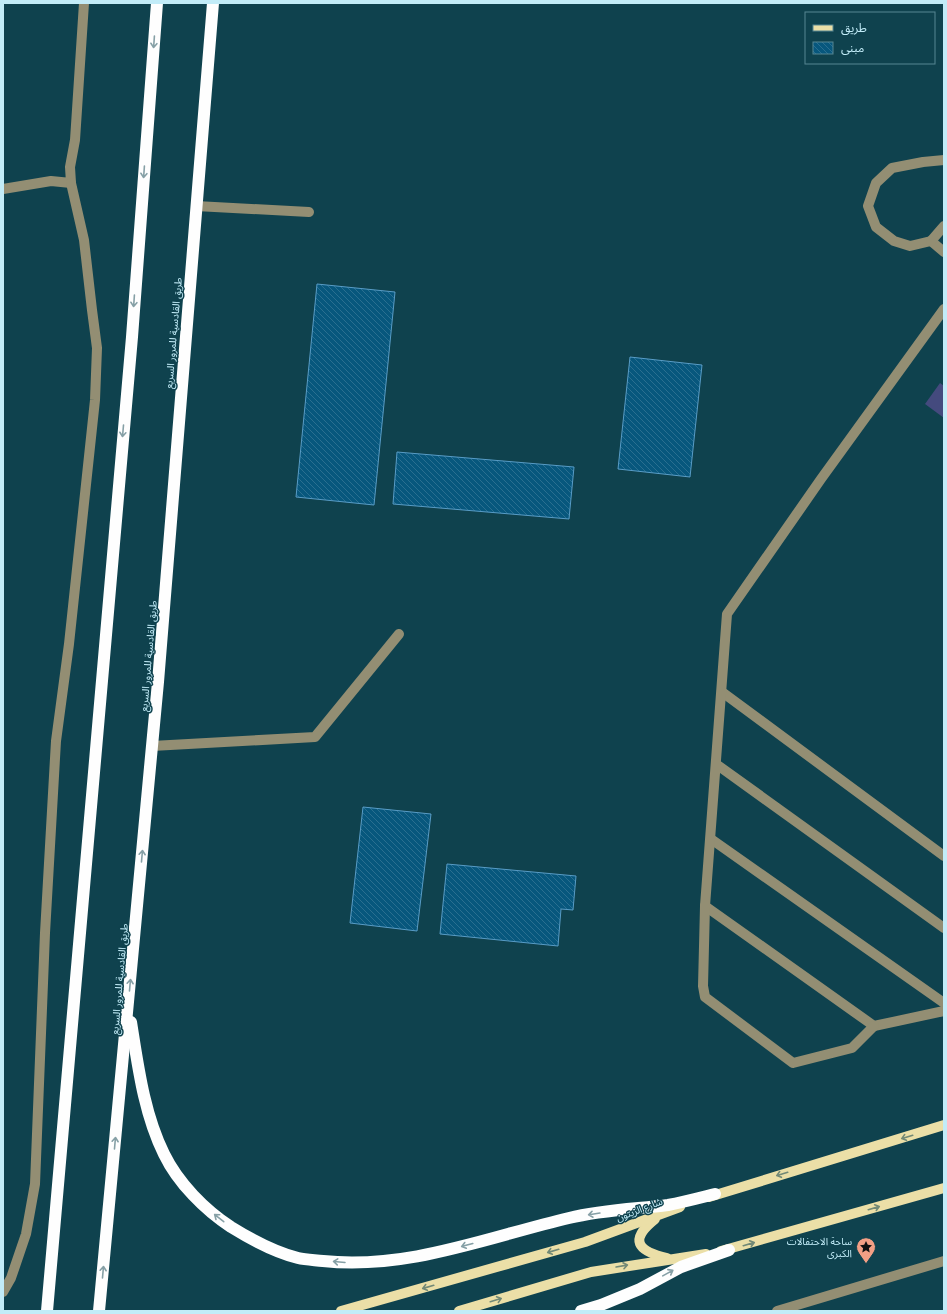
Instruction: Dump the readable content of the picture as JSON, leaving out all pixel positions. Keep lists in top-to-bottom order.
{
  "streets": {
    "highway": ["طريق القادسية للمرور السريع"],
    "main road": ["شارع الزيتون"]
  },
  "places": {
    "place": ["ساحة الاحتفالات الكبرى"]
  },
  "legend": ["طريق", "مبنى"]
}
